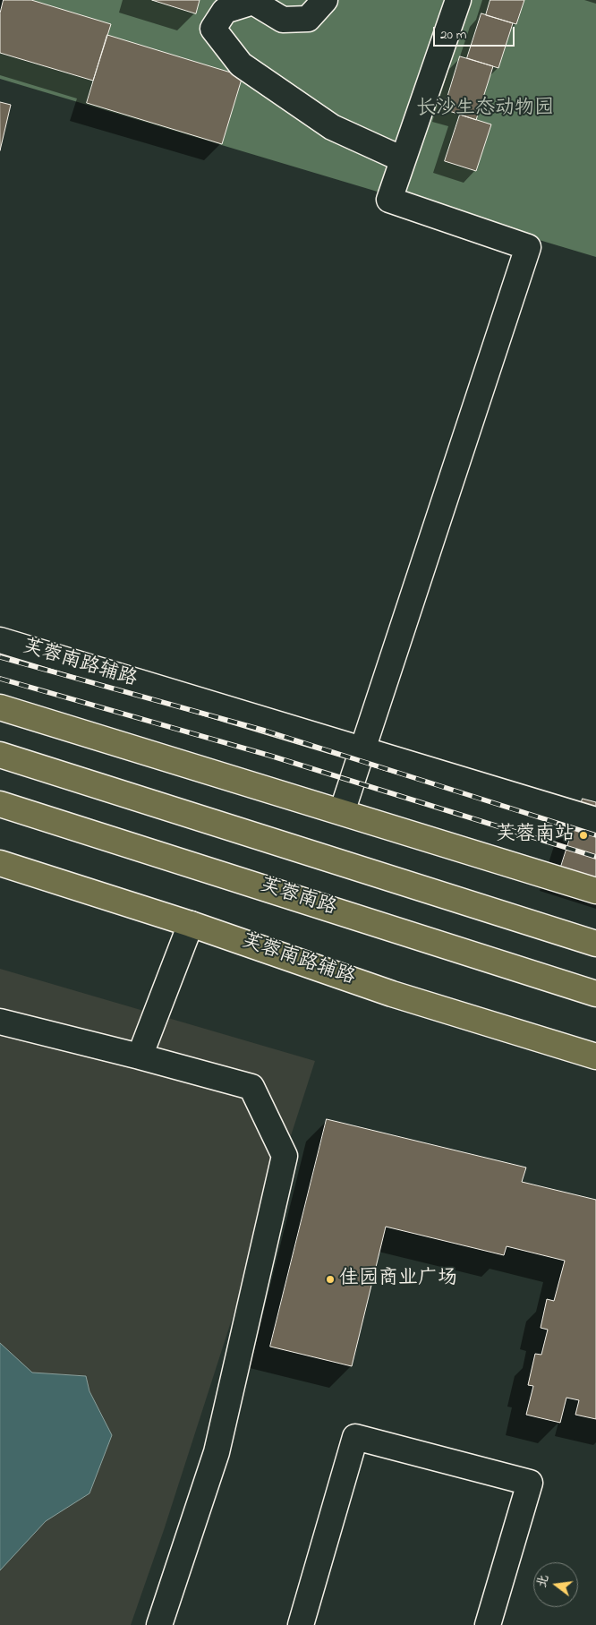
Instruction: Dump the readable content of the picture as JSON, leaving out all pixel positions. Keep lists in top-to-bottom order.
{
  "streets": {
    "main road": ["芙蓉南路辅路", "芙蓉南路"]
  },
  "parks": ["长沙生态动物园"],
  "places": ["芙蓉南站", "佳园商业广场"],
  "scale_bar": "20 m",
  "north": "left"
}
